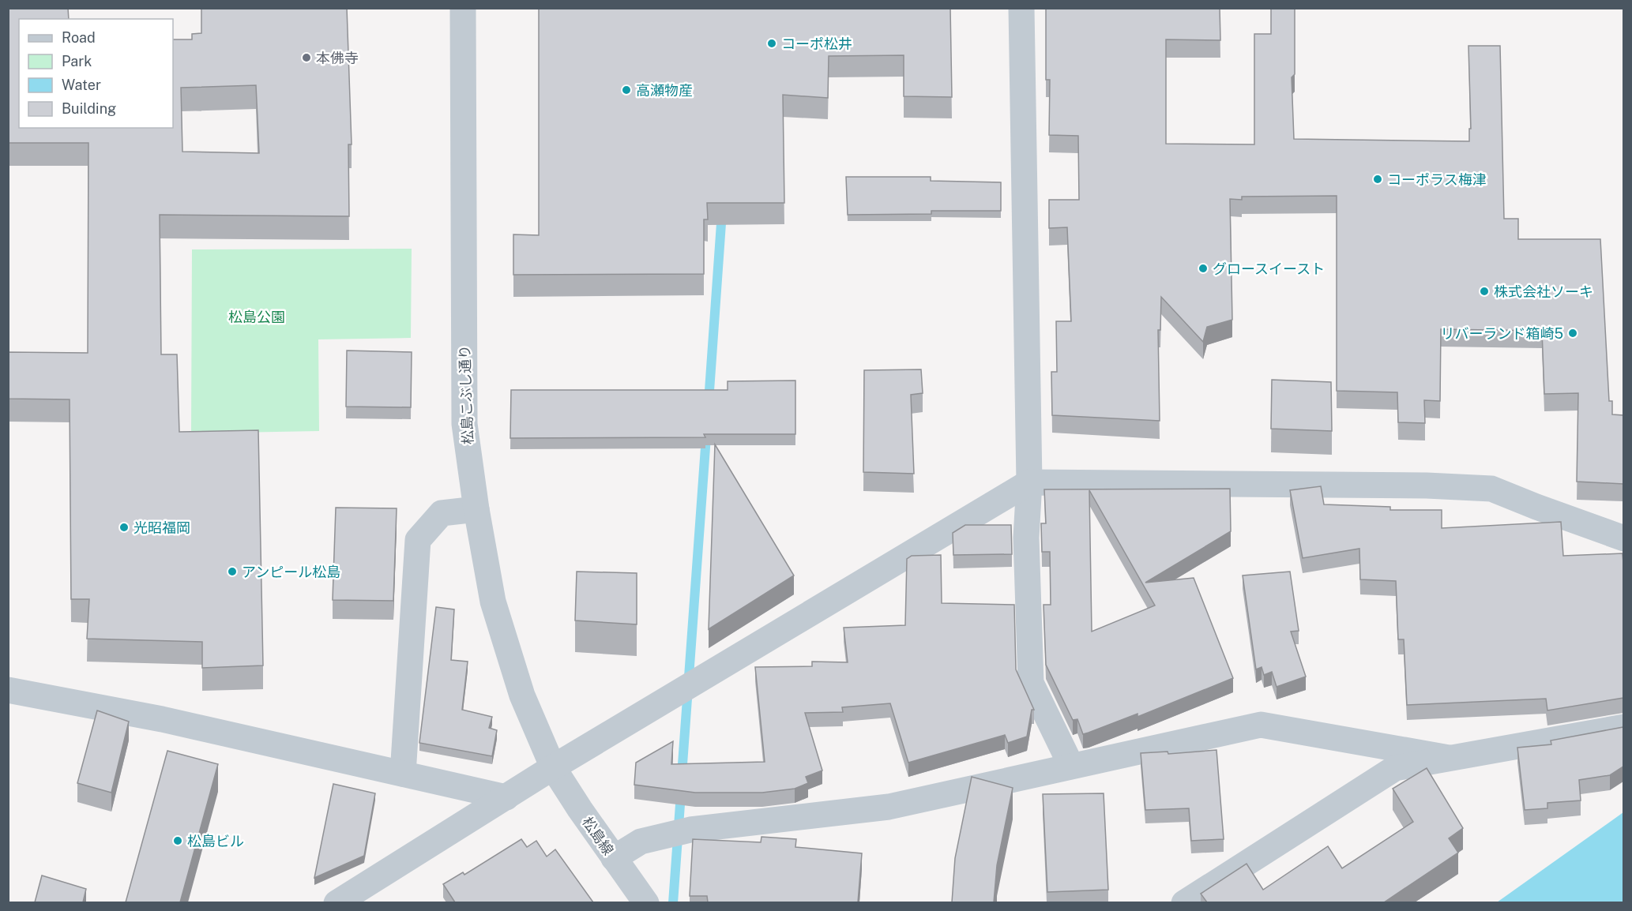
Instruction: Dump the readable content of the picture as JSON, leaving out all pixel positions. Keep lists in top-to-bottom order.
{
  "streets": {
    "street": ["松島こぶし通り", "松島線"]
  },
  "crossings": [
    ["松島こぶし通り", "松島線"]
  ],
  "parks": ["松島公園"],
  "places": [
    "コーポ松井",
    "本佛寺",
    "高瀬物産",
    "コーポラス梅津",
    "グロースイースト",
    "株式会社ソーキ",
    "リバーランド箱崎5",
    "光昭福岡",
    "アンピール松島",
    "松島ビル"
  ],
  "legend": [
    "Road",
    "Park",
    "Water",
    "Building"
  ]
}
